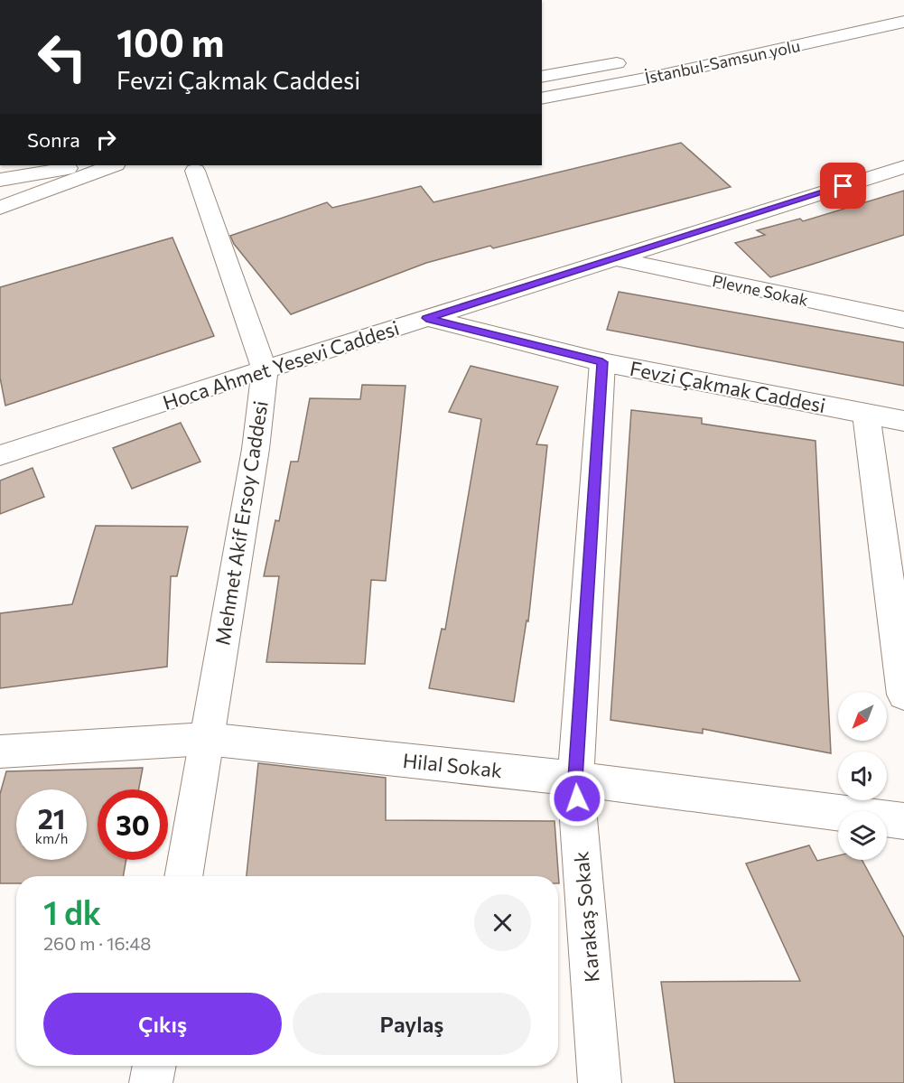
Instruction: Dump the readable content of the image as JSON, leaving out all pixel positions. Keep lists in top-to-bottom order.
{
  "streets": {
    "main road": [
      "İstanbul-Samsun yolu",
      "Plevne Sokak",
      "Hoca Ahmet Yesevi Caddesi",
      "Fevzi Çakmak Caddesi",
      "Mehmet Akif Ersoy Caddesi",
      "Hilal Sokak",
      "Karakaş Sokak"
    ]
  },
  "crossings": [
    ["Plevne Sokak", "Hoca Ahmet Yesevi Caddesi"],
    ["Hoca Ahmet Yesevi Caddesi", "Fevzi Çakmak Caddesi"],
    ["Hoca Ahmet Yesevi Caddesi", "Mehmet Akif Ersoy Caddesi"],
    ["Fevzi Çakmak Caddesi", "Karakaş Sokak"],
    ["Mehmet Akif Ersoy Caddesi", "Hilal Sokak"],
    ["Hilal Sokak", "Karakaş Sokak"]
  ],
  "north": "bottom left",
  "page": {
    "turn": ["100 m", "Fevzi Çakmak Caddesi"],
    "then": "Sonra",
    "speed": "21 km/h",
    "limit": "30",
    "heading": ["1 dk", "260 m · 16:48"],
    "buttons": ["Çıkış", "Paylaş"]
  }
}
